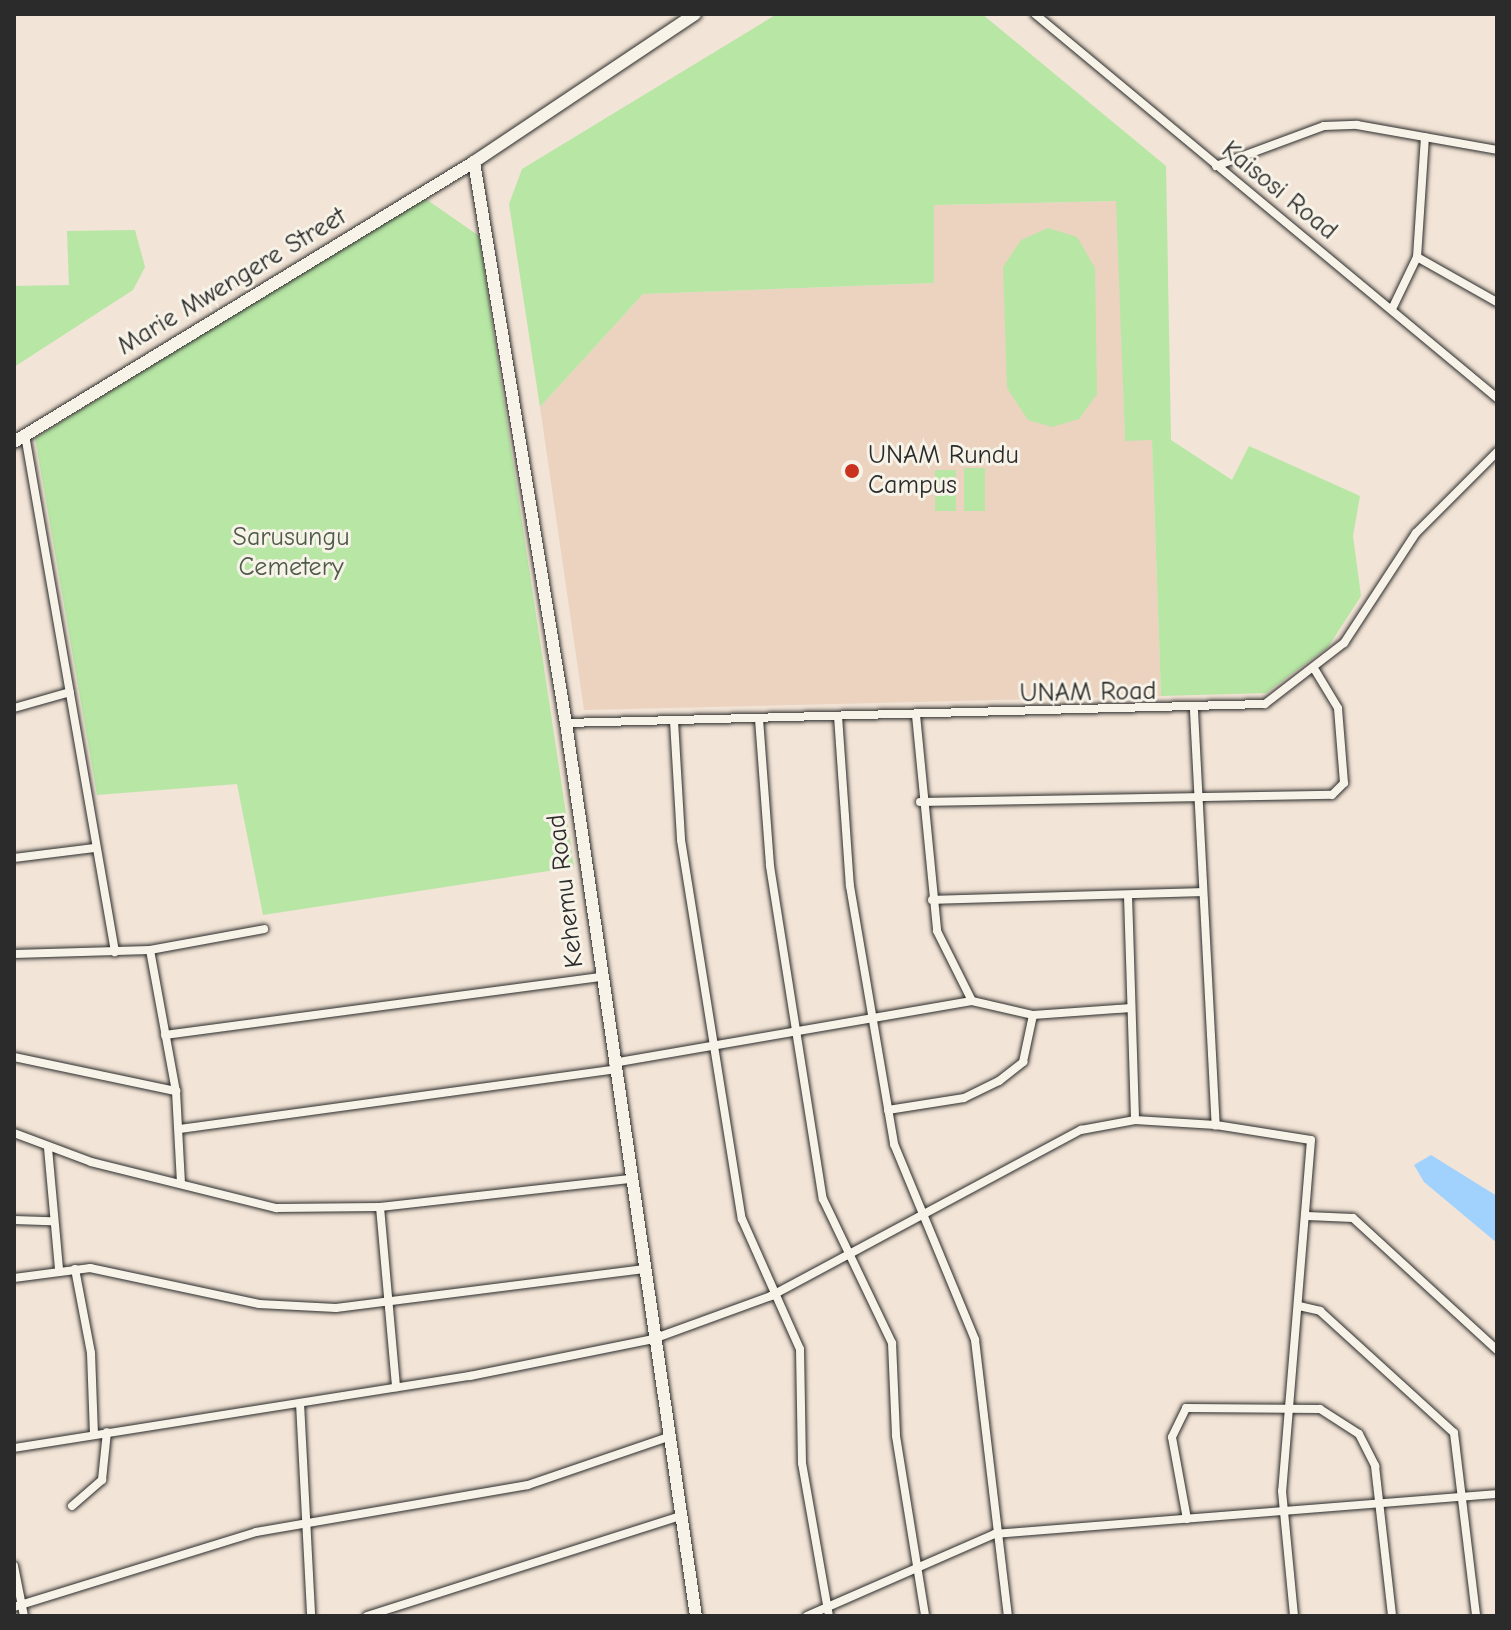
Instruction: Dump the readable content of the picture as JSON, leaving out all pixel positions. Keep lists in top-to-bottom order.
{
  "streets": {
    "street": [
      "Kaisosi Road",
      "Marie Mwengere Street",
      "UNAM Road",
      "Kehemu Road"
    ]
  },
  "crossings": [
    ["Marie Mwengere Street", "Kehemu Road"],
    ["UNAM Road", "Kehemu Road"]
  ],
  "parks": ["Sarusungu Cemetery"],
  "places": ["UNAM Rundu Campus"]
}
